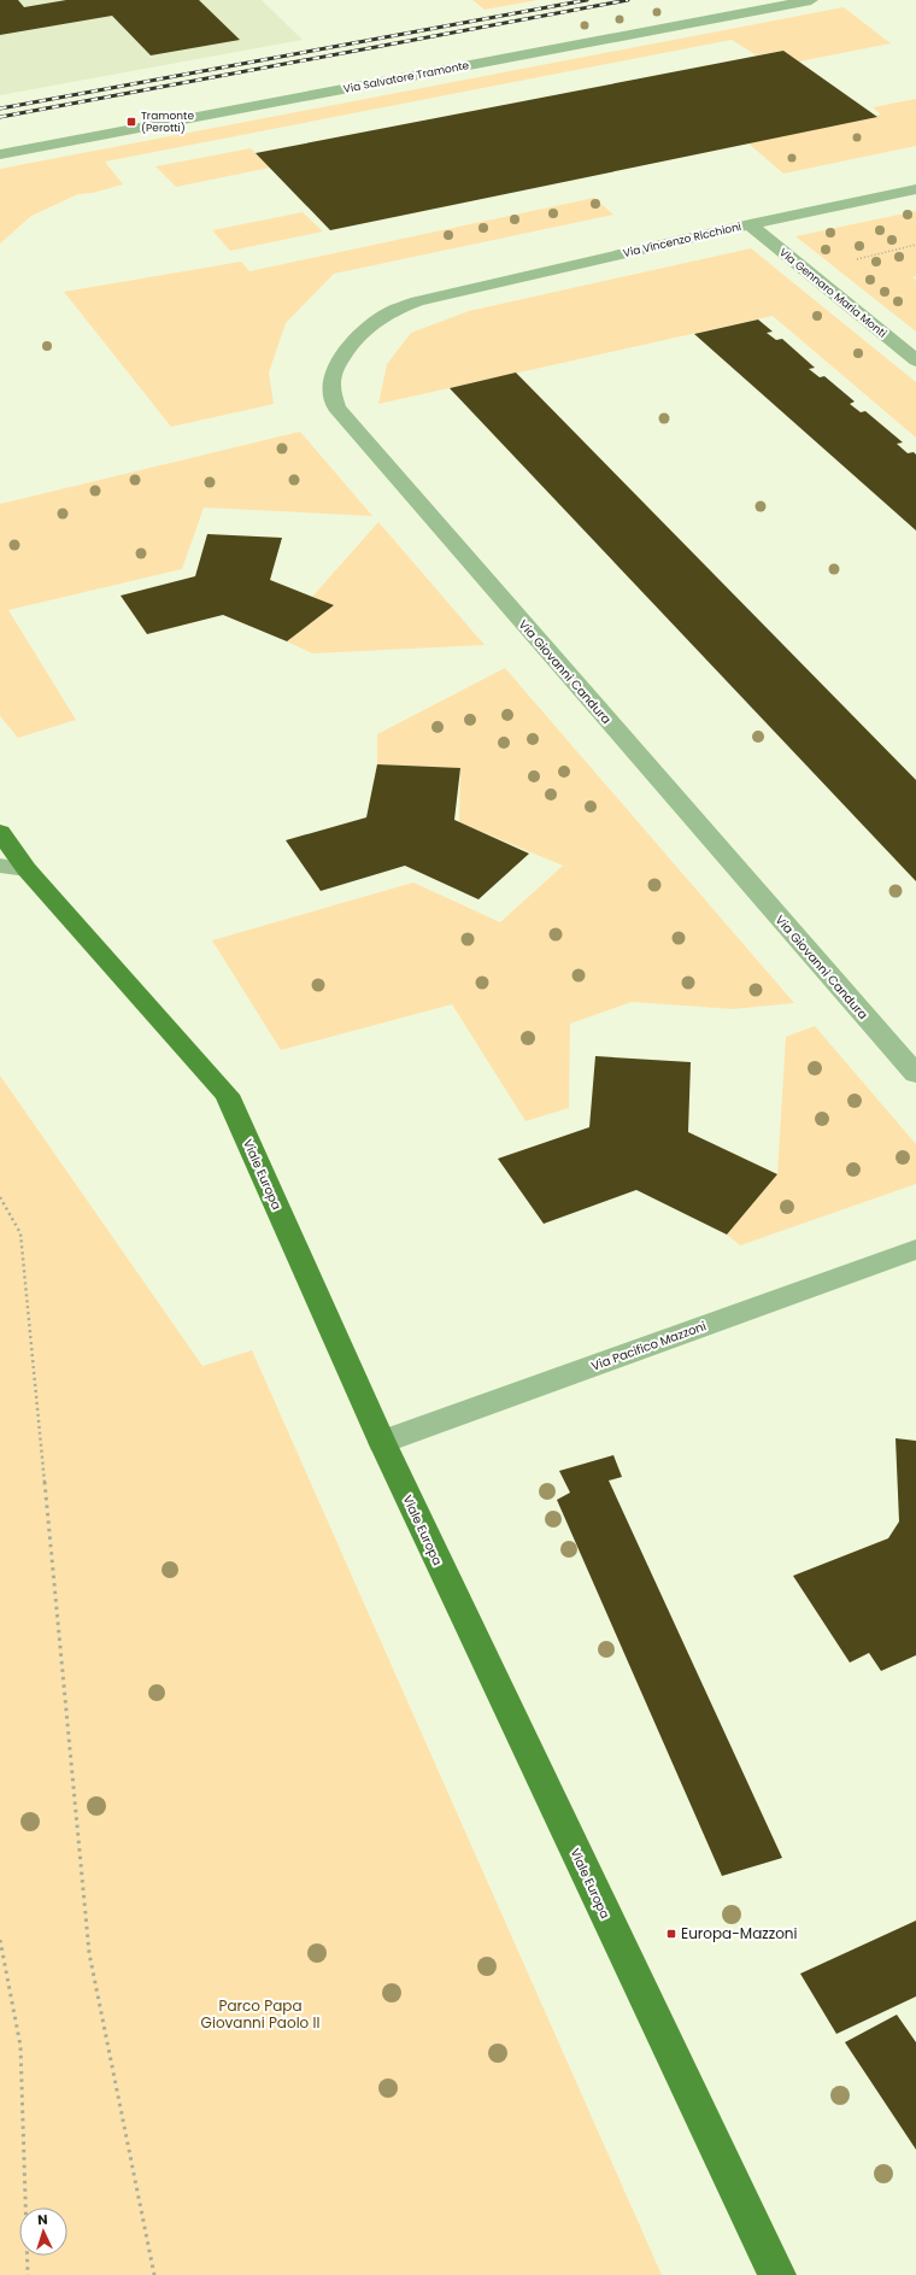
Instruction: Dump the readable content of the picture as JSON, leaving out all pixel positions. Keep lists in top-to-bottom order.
{
  "streets": {
    "main road": ["Viale Europa"],
    "street": [
      "Via Salvatore Tramonte",
      "Via Vincenzo Ricchioni",
      "Via Gennaro Maria Monti",
      "Via Giovanni Candura",
      "Via Pacifico Mazzoni"
    ]
  },
  "crossings": [
    ["Via Vincenzo Ricchioni", "Via Gennaro Maria Monti"],
    ["Via Vincenzo Ricchioni", "Via Giovanni Candura"],
    ["Viale Europa", "Via Pacifico Mazzoni"]
  ],
  "parks": ["Parco Papa Giovanni Paolo II"],
  "places": {
    "transit": ["Tramonte (Perotti)", "Europa-Mazzoni"]
  },
  "north": "top"
}
